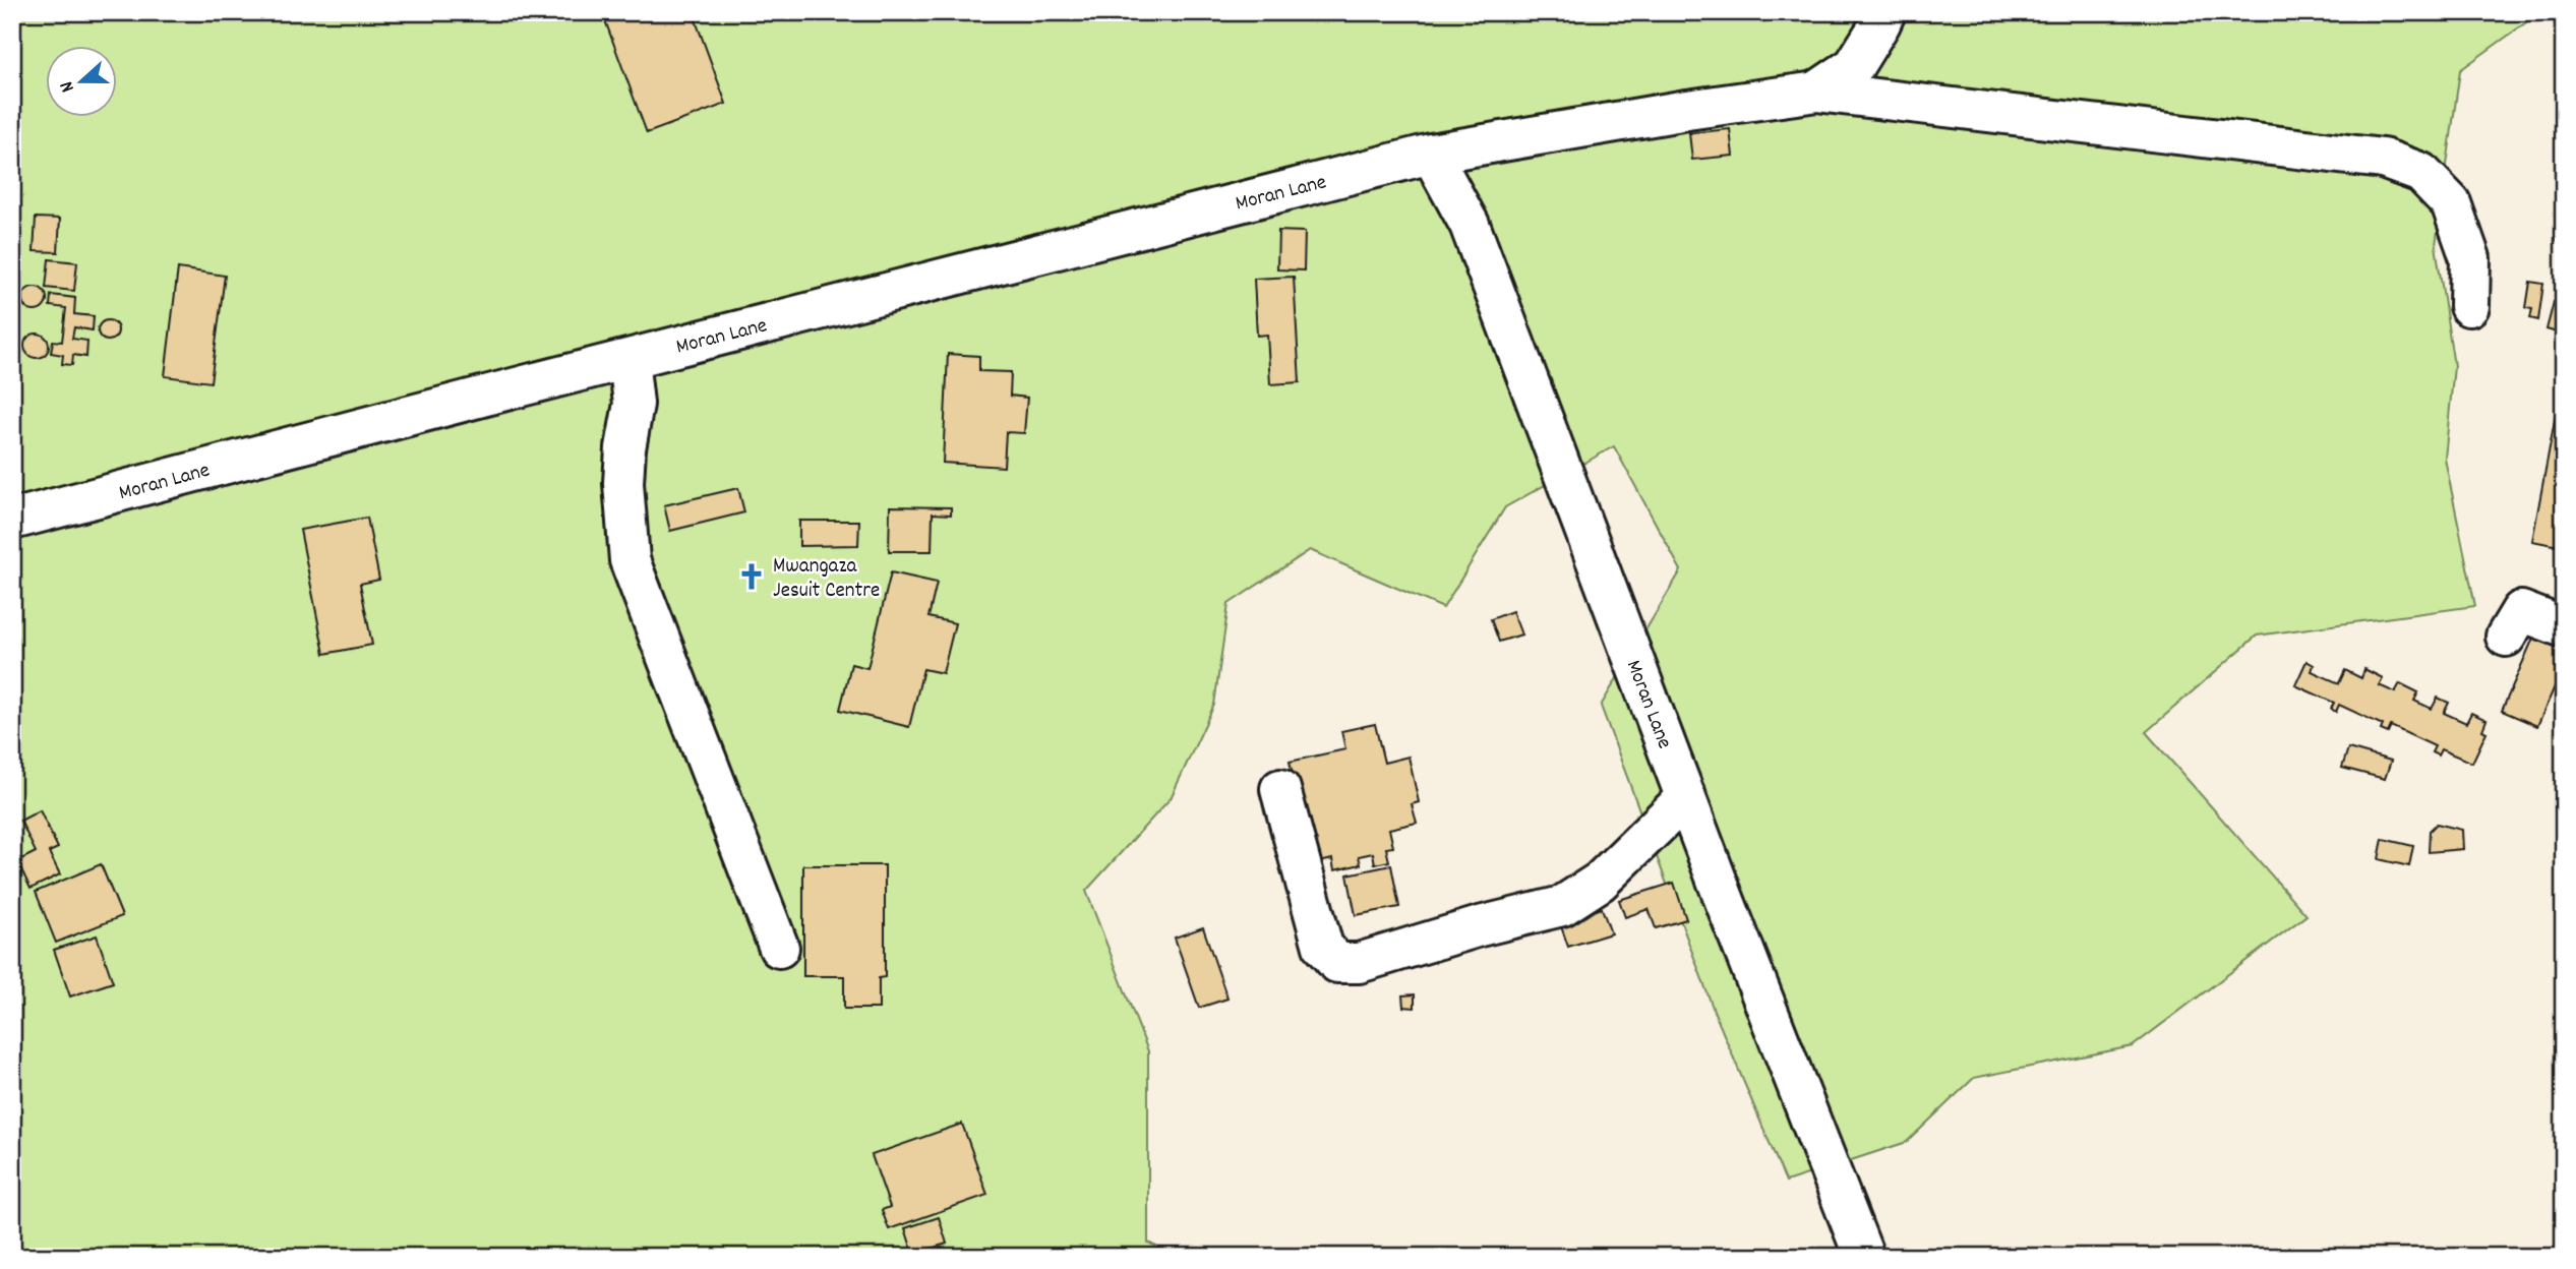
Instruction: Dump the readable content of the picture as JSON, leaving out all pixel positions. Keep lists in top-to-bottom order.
{
  "streets": {
    "street": ["Moran Lane"]
  },
  "places": {
    "church": ["Mwangaza Jesuit Centre"]
  },
  "north": "left"
}
